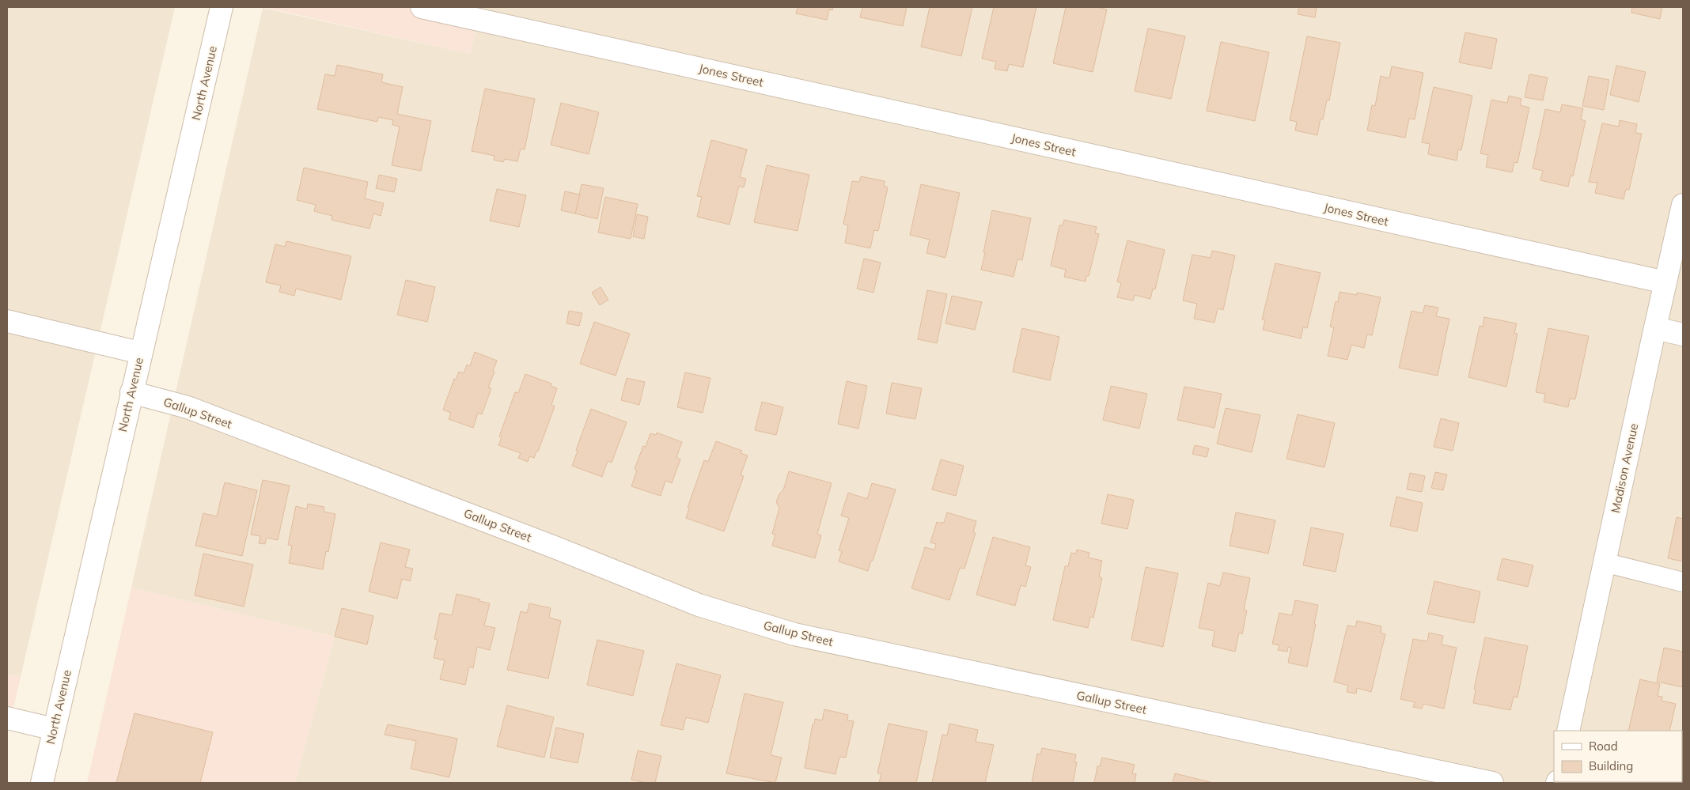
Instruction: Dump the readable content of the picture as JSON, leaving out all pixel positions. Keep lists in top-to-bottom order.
{
  "streets": {
    "street": [
      "Jones Street",
      "North Avenue",
      "Gallup Street",
      "Madison Avenue"
    ]
  },
  "crossings": [
    ["Jones Street", "Madison Avenue"],
    ["North Avenue", "Gallup Street"]
  ],
  "legend": ["Road", "Building"]
}
